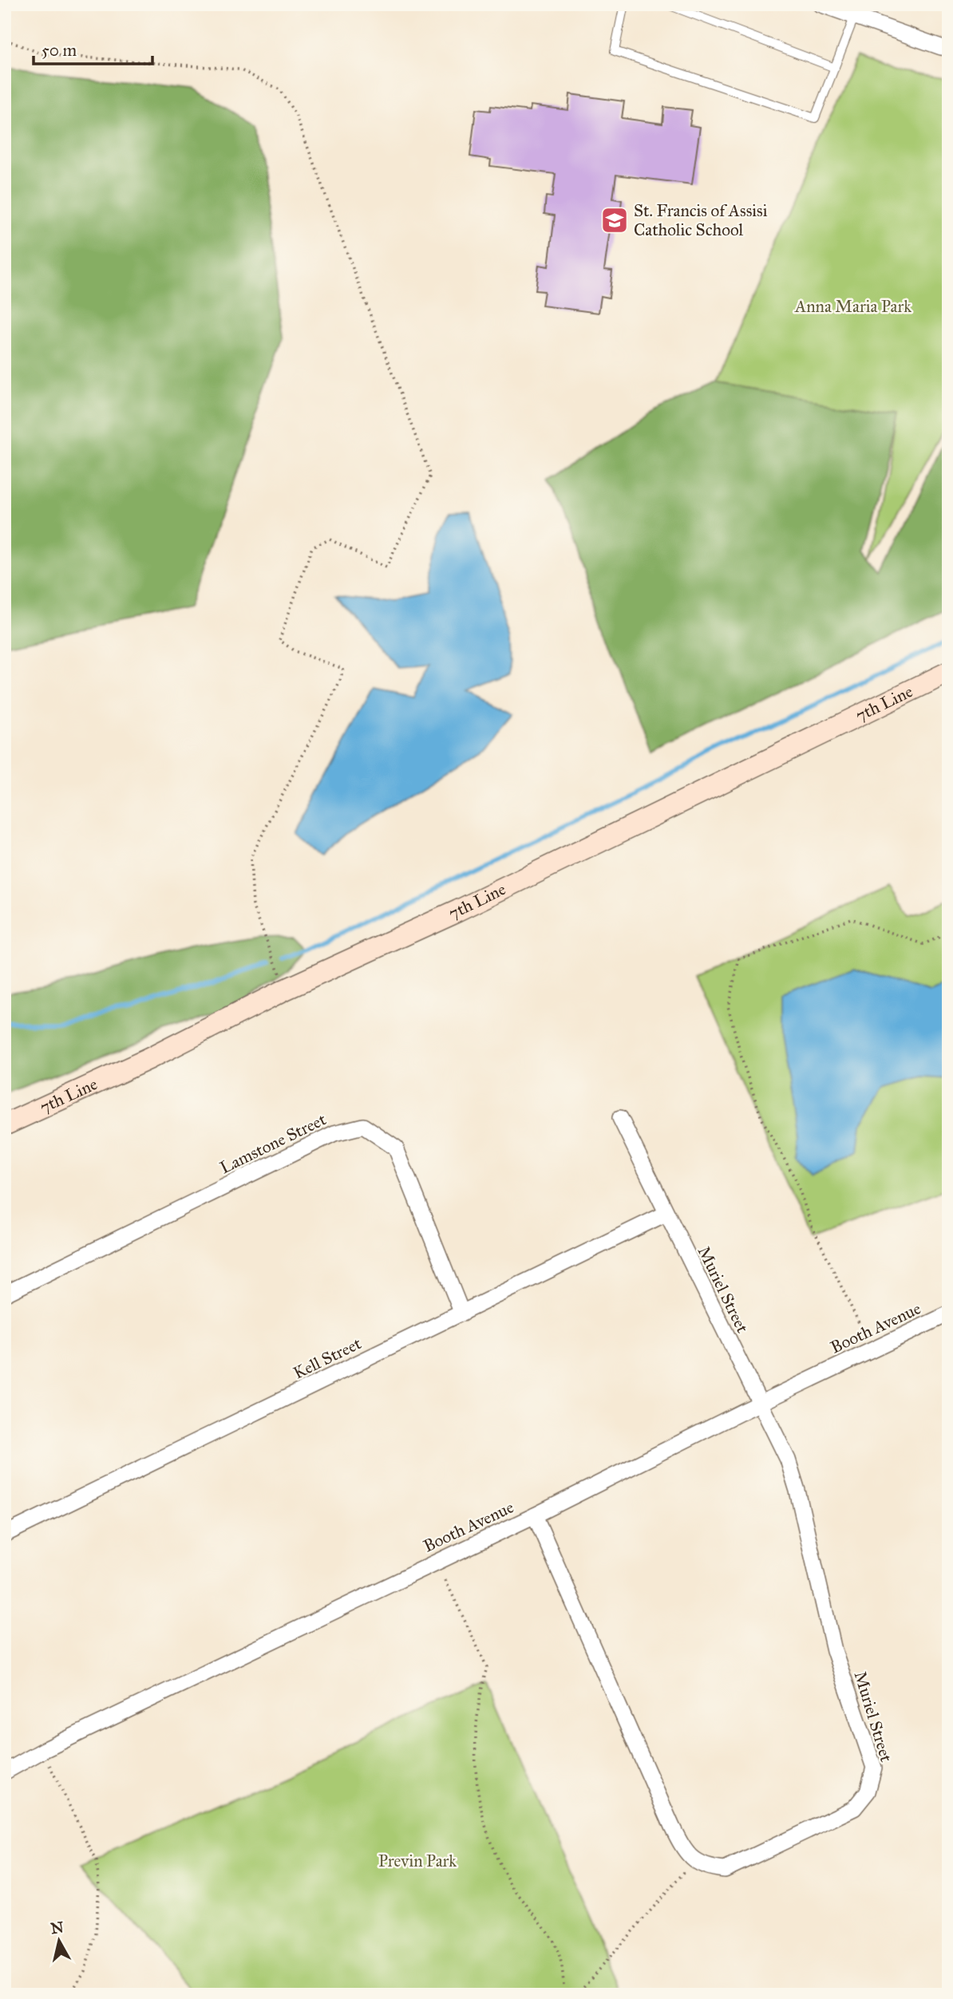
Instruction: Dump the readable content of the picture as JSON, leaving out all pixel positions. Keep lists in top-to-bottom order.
{
  "streets": {
    "street": [
      "7th Line",
      "Lamstone Street",
      "Muriel Street",
      "Booth Avenue",
      "Kell Street"
    ]
  },
  "crossings": [
    ["Lamstone Street", "Kell Street"],
    ["Muriel Street", "Booth Avenue"],
    ["Muriel Street", "Kell Street"]
  ],
  "parks": ["Anna Maria Park", "Previn Park"],
  "places": {
    "school or university": ["St. Francis of Assisi Catholic School"]
  },
  "scale_bar": "50 m",
  "north": "top"
}
